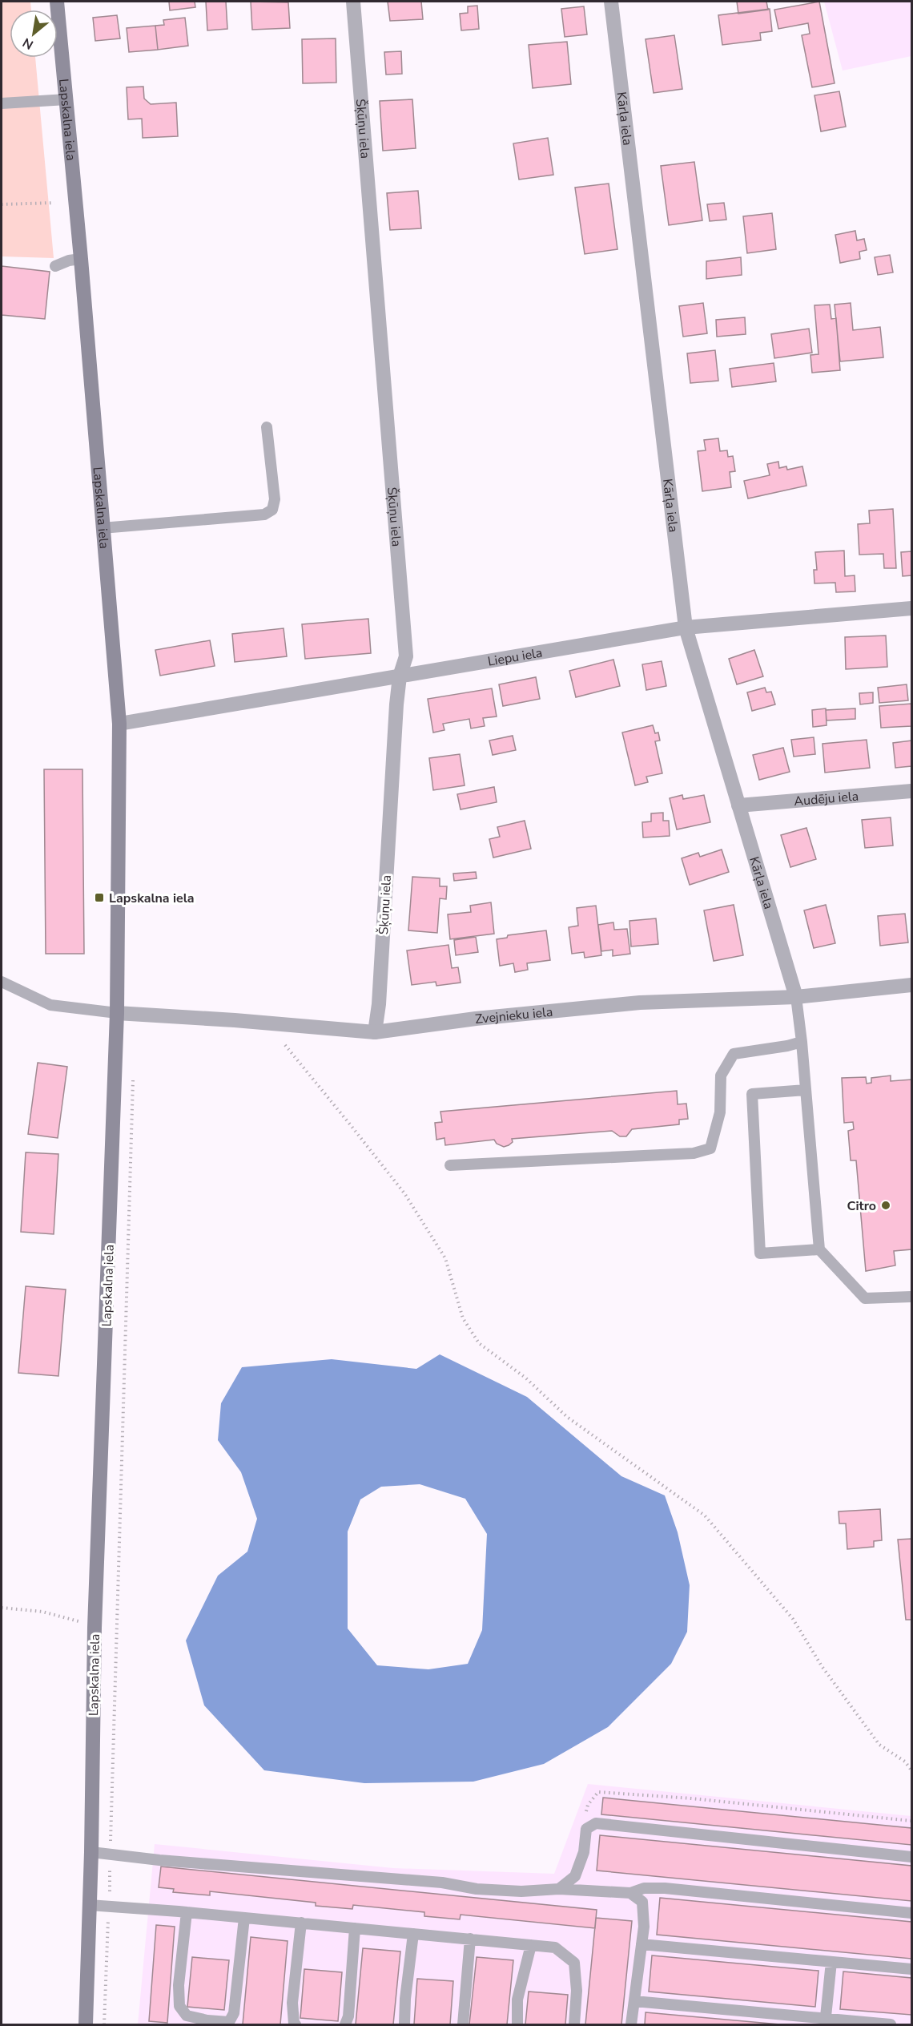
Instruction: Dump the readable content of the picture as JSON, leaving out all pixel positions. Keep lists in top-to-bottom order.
{
  "streets": {
    "main road": ["Lapskalna iela"],
    "street": [
      "Kārļa iela",
      "Šķūņu iela",
      "Liepu iela",
      "Audēju iela",
      "Zvejnieku iela"
    ]
  },
  "crossings": [
    ["Kārļa iela", "Liepu iela"],
    ["Kārļa iela", "Audēju iela"],
    ["Kārļa iela", "Zvejnieku iela"],
    ["Lapskalna iela", "Liepu iela"],
    ["Lapskalna iela", "Zvejnieku iela"],
    ["Šķūņu iela", "Liepu iela"],
    ["Šķūņu iela", "Zvejnieku iela"]
  ],
  "places": {
    "transit": ["Lapskalna iela"],
    "other": ["Citro"]
  },
  "north": "bottom left"
}
